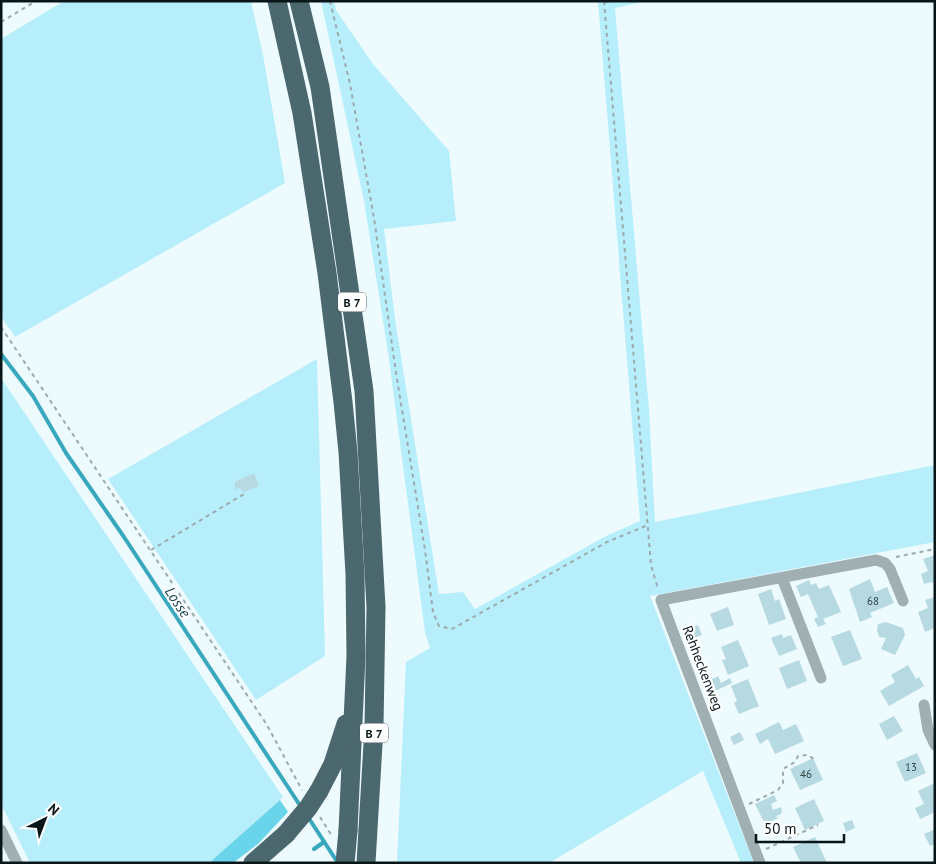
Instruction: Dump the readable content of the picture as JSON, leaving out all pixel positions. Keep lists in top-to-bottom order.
{
  "streets": {
    "highway": ["B 7"],
    "street": ["Rehheckenweg"]
  },
  "water": ["Losse"],
  "house_numbers": ["68", "13", "46"],
  "scale_bar": "50 m",
  "north": "top right"
}
